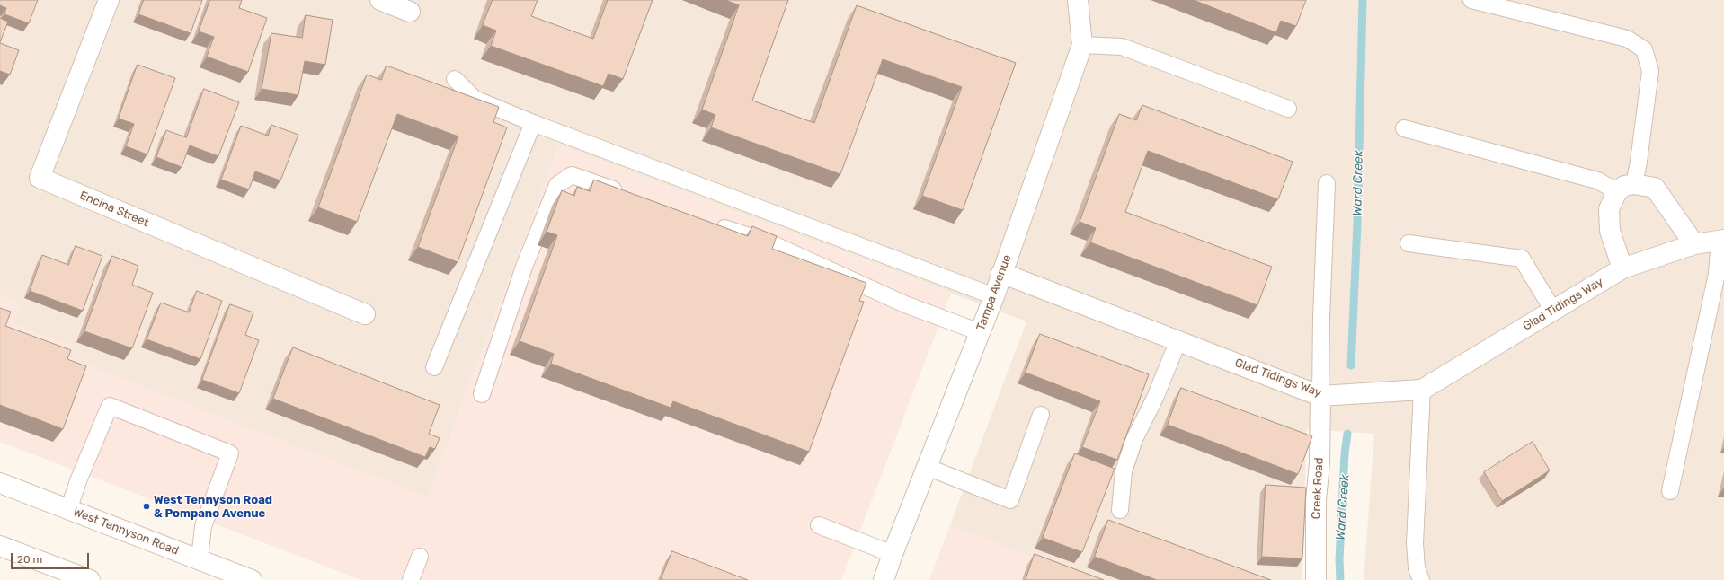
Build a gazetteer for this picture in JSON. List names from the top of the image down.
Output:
{
  "streets": {
    "street": [
      "Encina Street",
      "Tampa Avenue",
      "Glad Tidings Way",
      "Creek Road",
      "West Tennyson Road"
    ]
  },
  "crossings": [
    ["Tampa Avenue", "Glad Tidings Way"],
    ["Glad Tidings Way", "Creek Road"]
  ],
  "water": ["Ward Creek"],
  "places": ["West Tennyson Road & Pompano Avenue"],
  "scale_bar": "20 m"
}
